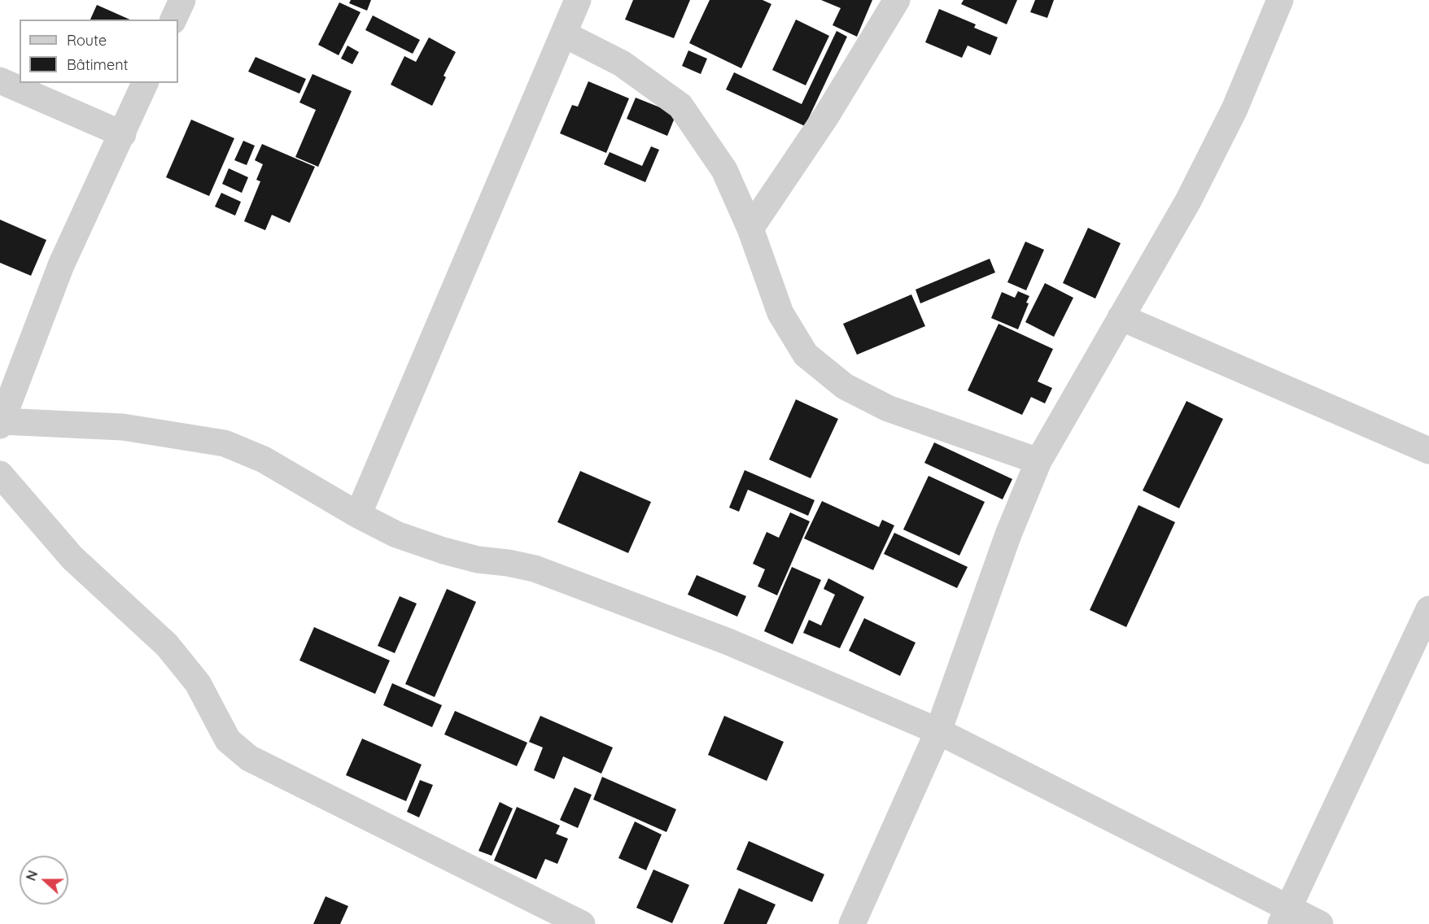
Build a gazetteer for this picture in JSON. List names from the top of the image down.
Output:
{
  "legend": ["Route", "Bâtiment"],
  "north": "left"
}
